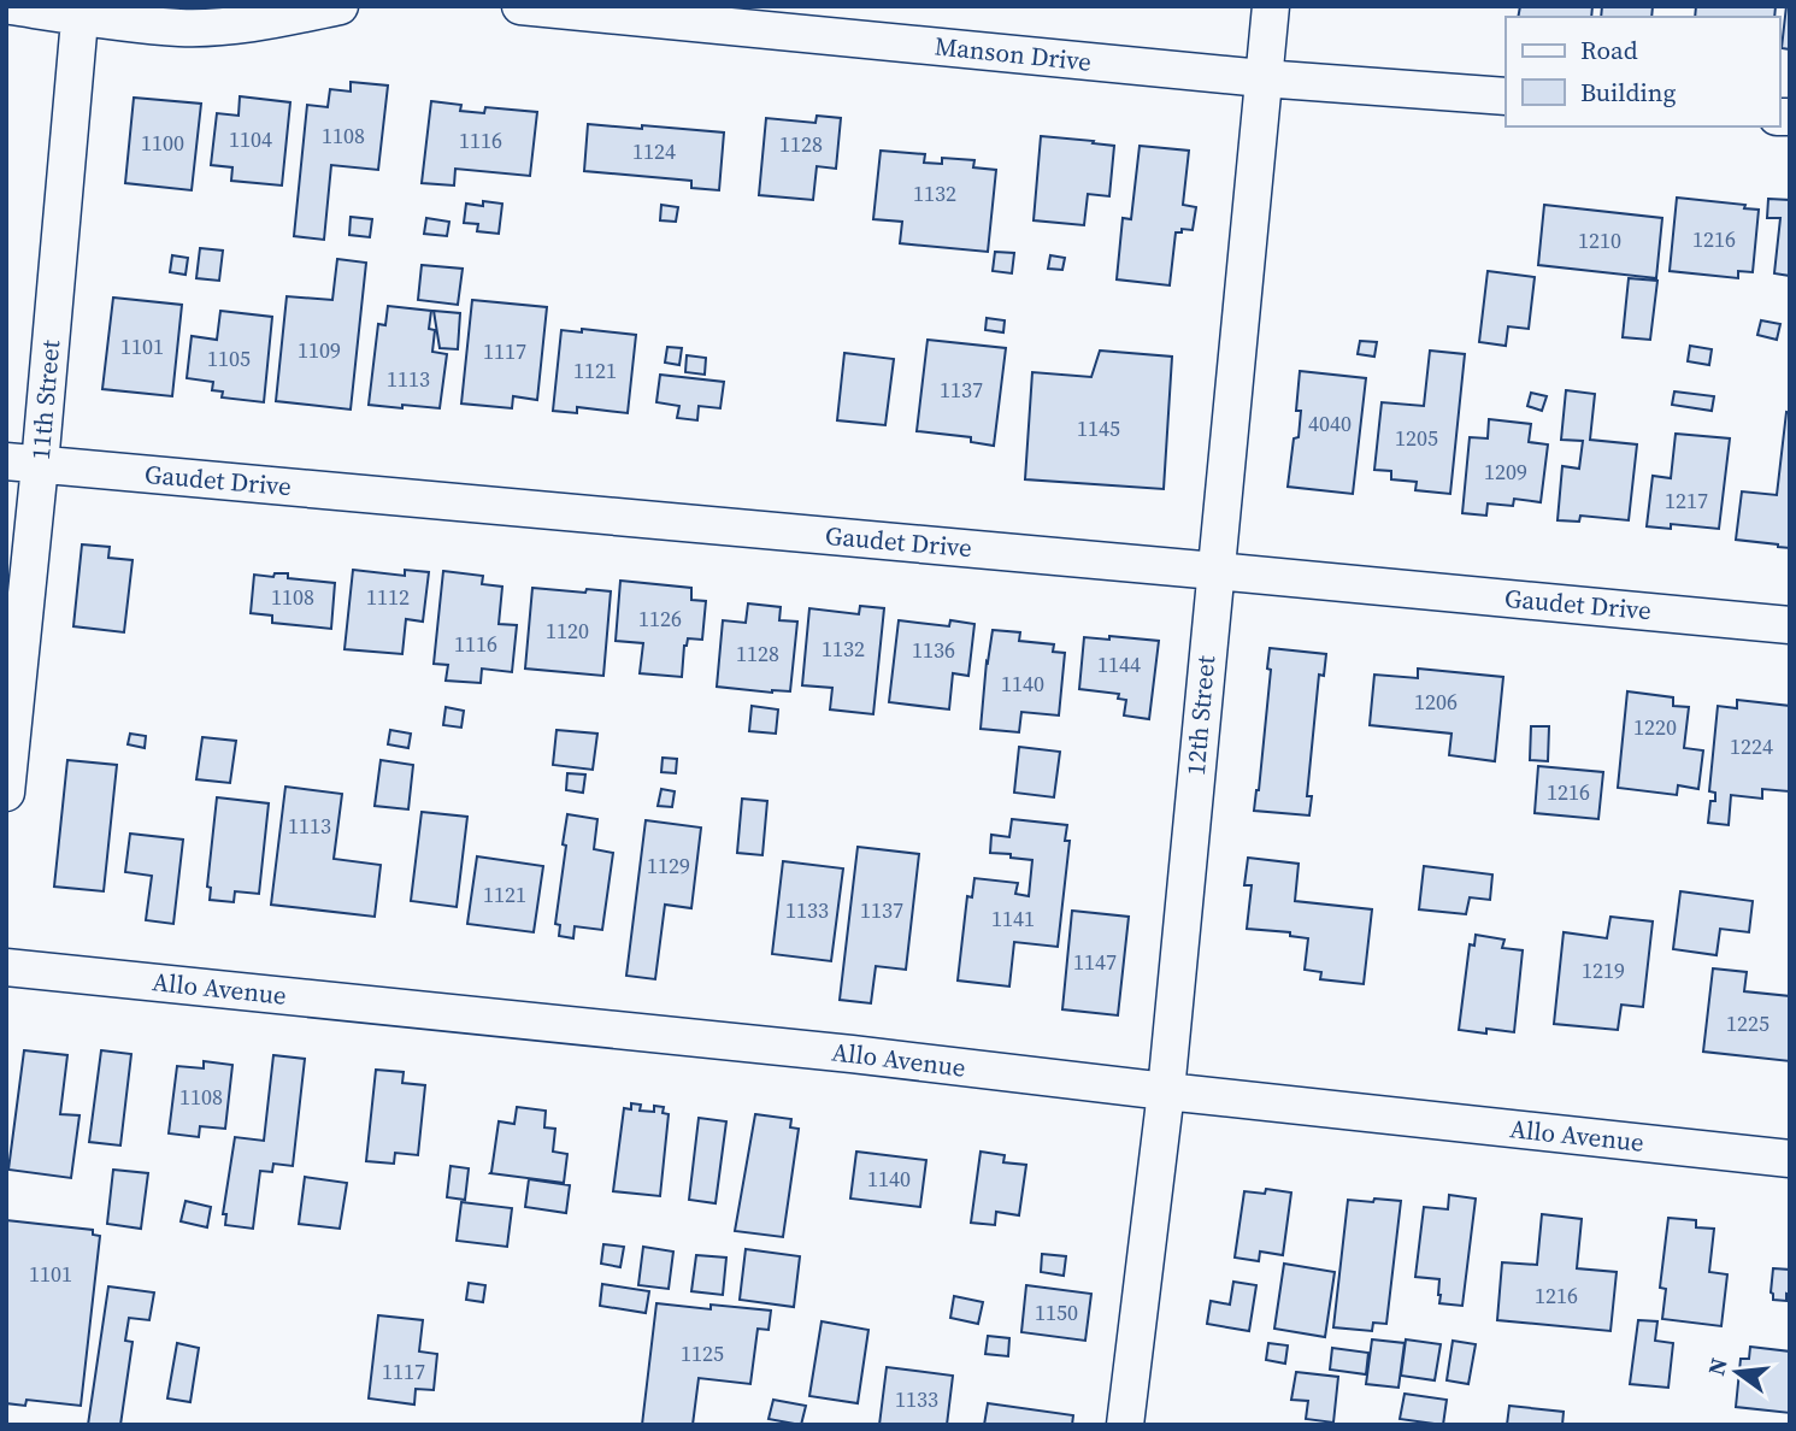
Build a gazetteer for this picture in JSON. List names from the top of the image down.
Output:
{
  "streets": {
    "street": [
      "Manson Drive",
      "11th Street",
      "Gaudet Drive",
      "12th Street",
      "Allo Avenue"
    ]
  },
  "crossings": [
    ["Manson Drive", "12th Street"],
    ["11th Street", "Gaudet Drive"],
    ["Gaudet Drive", "12th Street"],
    ["12th Street", "Allo Avenue"]
  ],
  "house_numbers": [
    "1108",
    "1104",
    "1116",
    "1100",
    "1128",
    "1124",
    "1132",
    "1216",
    "1210",
    "1101",
    "1109",
    "1117",
    "1105",
    "1121",
    "1113",
    "1137",
    "4040",
    "1145",
    "1205",
    "1209",
    "1217",
    "1108",
    "1112",
    "1126",
    "1120",
    "1116",
    "1132",
    "1136",
    "1128",
    "1144",
    "1140",
    "1206",
    "1220",
    "1224",
    "1216",
    "1113",
    "1129",
    "1121",
    "1133",
    "1137",
    "1141",
    "1147",
    "1219",
    "1225",
    "1108",
    "1140",
    "1101",
    "1216",
    "1150",
    "1125",
    "1117",
    "1133"
  ],
  "legend": ["Road", "Building"],
  "north": "left"
}
